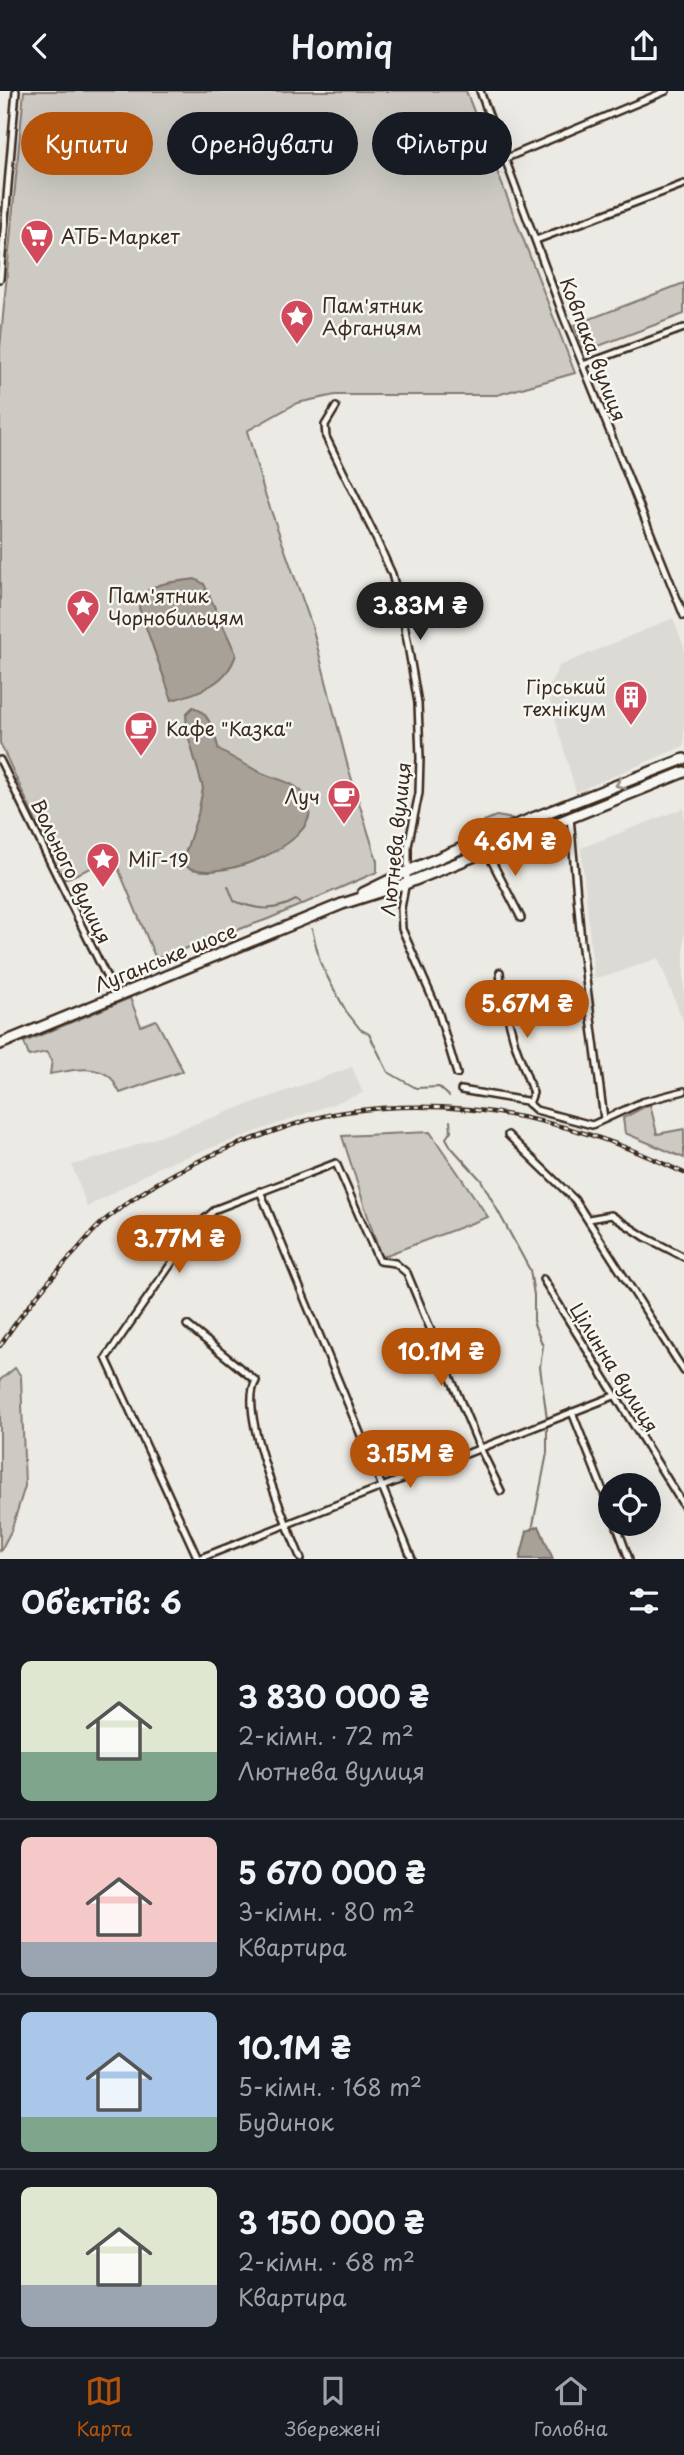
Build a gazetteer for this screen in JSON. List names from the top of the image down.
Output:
{
  "streets": {
    "main road": ["Луганське шосе"],
    "street": [
      "Ковпака вулиця",
      "Лютнева вулиця",
      "Вольного вулиця",
      "Цілинна вулиця"
    ]
  },
  "crossings": [
    ["Лютнева вулиця", "Луганське шосе"],
    ["Вольного вулиця", "Луганське шосе"]
  ],
  "places": {
    "supermarket": ["АТБ-Маркет"],
    "place": ["Пам'ятник Афганцям", "Пам'ятник Чорнобильцям", "МіГ-19"],
    "building": ["Гірський технікум"],
    "cafe": ["Кафе \"Казка\"", "Луч"]
  },
  "page": {
    "header": "Homiq",
    "chip": ["Купити", "Орендувати", "Фільтри"],
    "price": [
      "3.83M ₴",
      "4.6M ₴",
      "5.67M ₴",
      "3.77M ₴",
      "10.1M ₴",
      "3.15M ₴"
    ],
    "heading": "Об’єктів: 6",
    "list": [
      {
        "name": "3 830 000 ₴",
        "note": "2-кімн. · 72 m² · Лютнева вулиця"
      },
      {
        "name": "5 670 000 ₴",
        "note": "3-кімн. · 80 m² · Квартира"
      },
      {
        "name": "10.1M ₴",
        "note": "5-кімн. · 168 m² · Будинок"
      },
      {
        "name": "3 150 000 ₴",
        "note": "2-кімн. · 68 m² · Квартира"
      }
    ],
    "tabs": ["Карта", "Збережені", "Головна"]
  }
}
